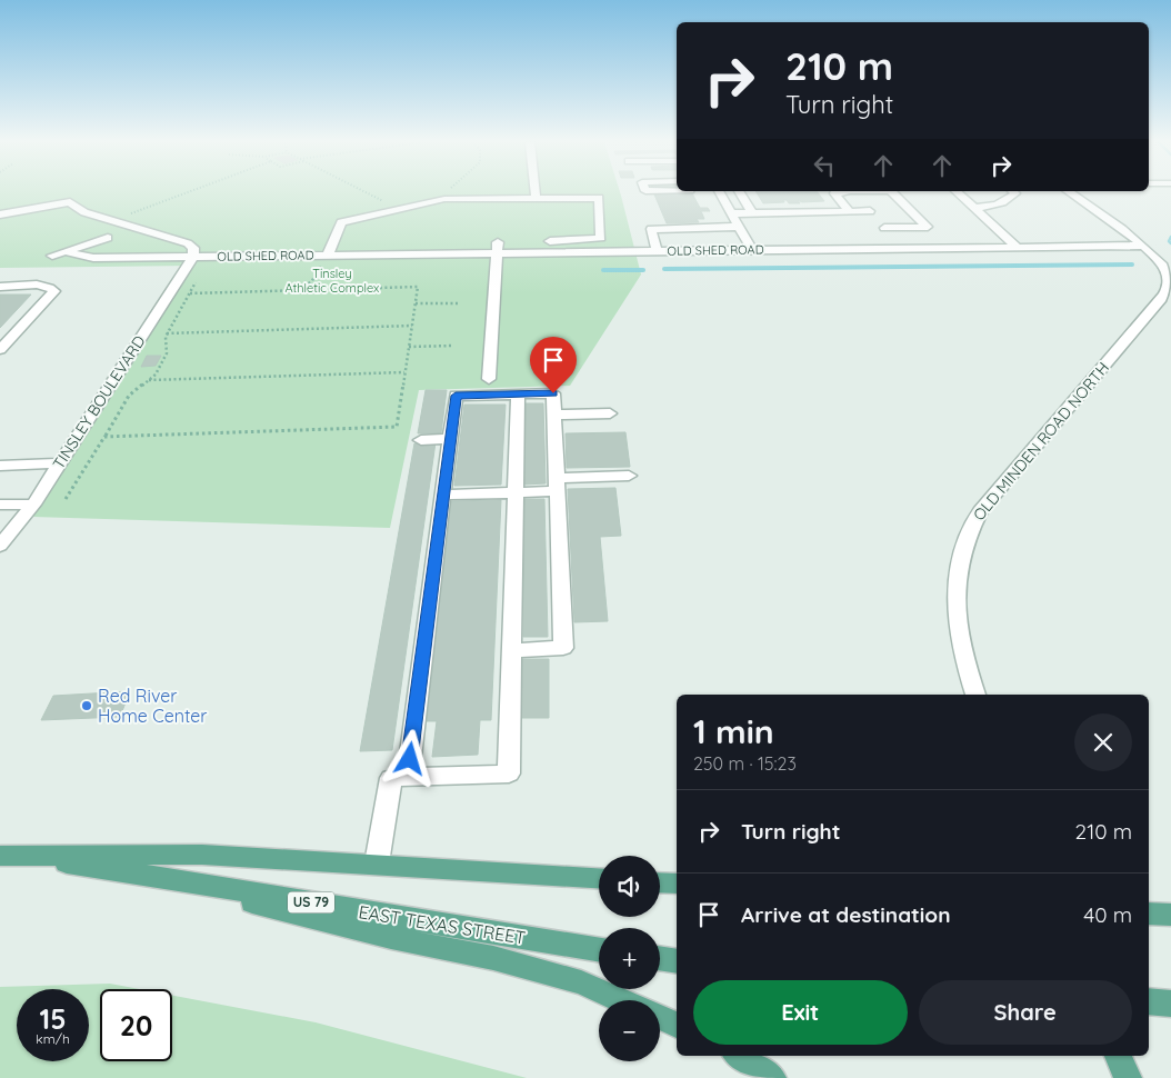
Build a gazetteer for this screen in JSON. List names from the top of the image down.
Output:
{
  "streets": {
    "main road": ["US 79", "EAST TEXAS STREET"],
    "street": ["OLD SHED ROAD", "TINSLEY BOULEVARD", "OLD MINDEN ROAD NORTH"]
  },
  "crossings": [
    ["OLD SHED ROAD", "TINSLEY BOULEVARD"],
    ["OLD SHED ROAD", "OLD MINDEN ROAD NORTH"]
  ],
  "parks": ["Tinsley Athletic Complex"],
  "places": ["Red River Home Center"],
  "page": {
    "turn": ["210 m", "Turn right"],
    "heading": ["1 min", "250 m · 15:23"],
    "list": [
      {
        "name": "Turn right",
        "value": "210 m"
      },
      {
        "name": "Arrive at destination",
        "value": "40 m"
      }
    ],
    "map_buttons": ["+", "−"],
    "buttons": ["Exit", "Share"],
    "speed": "15 km/h",
    "limit": "20"
  }
}
